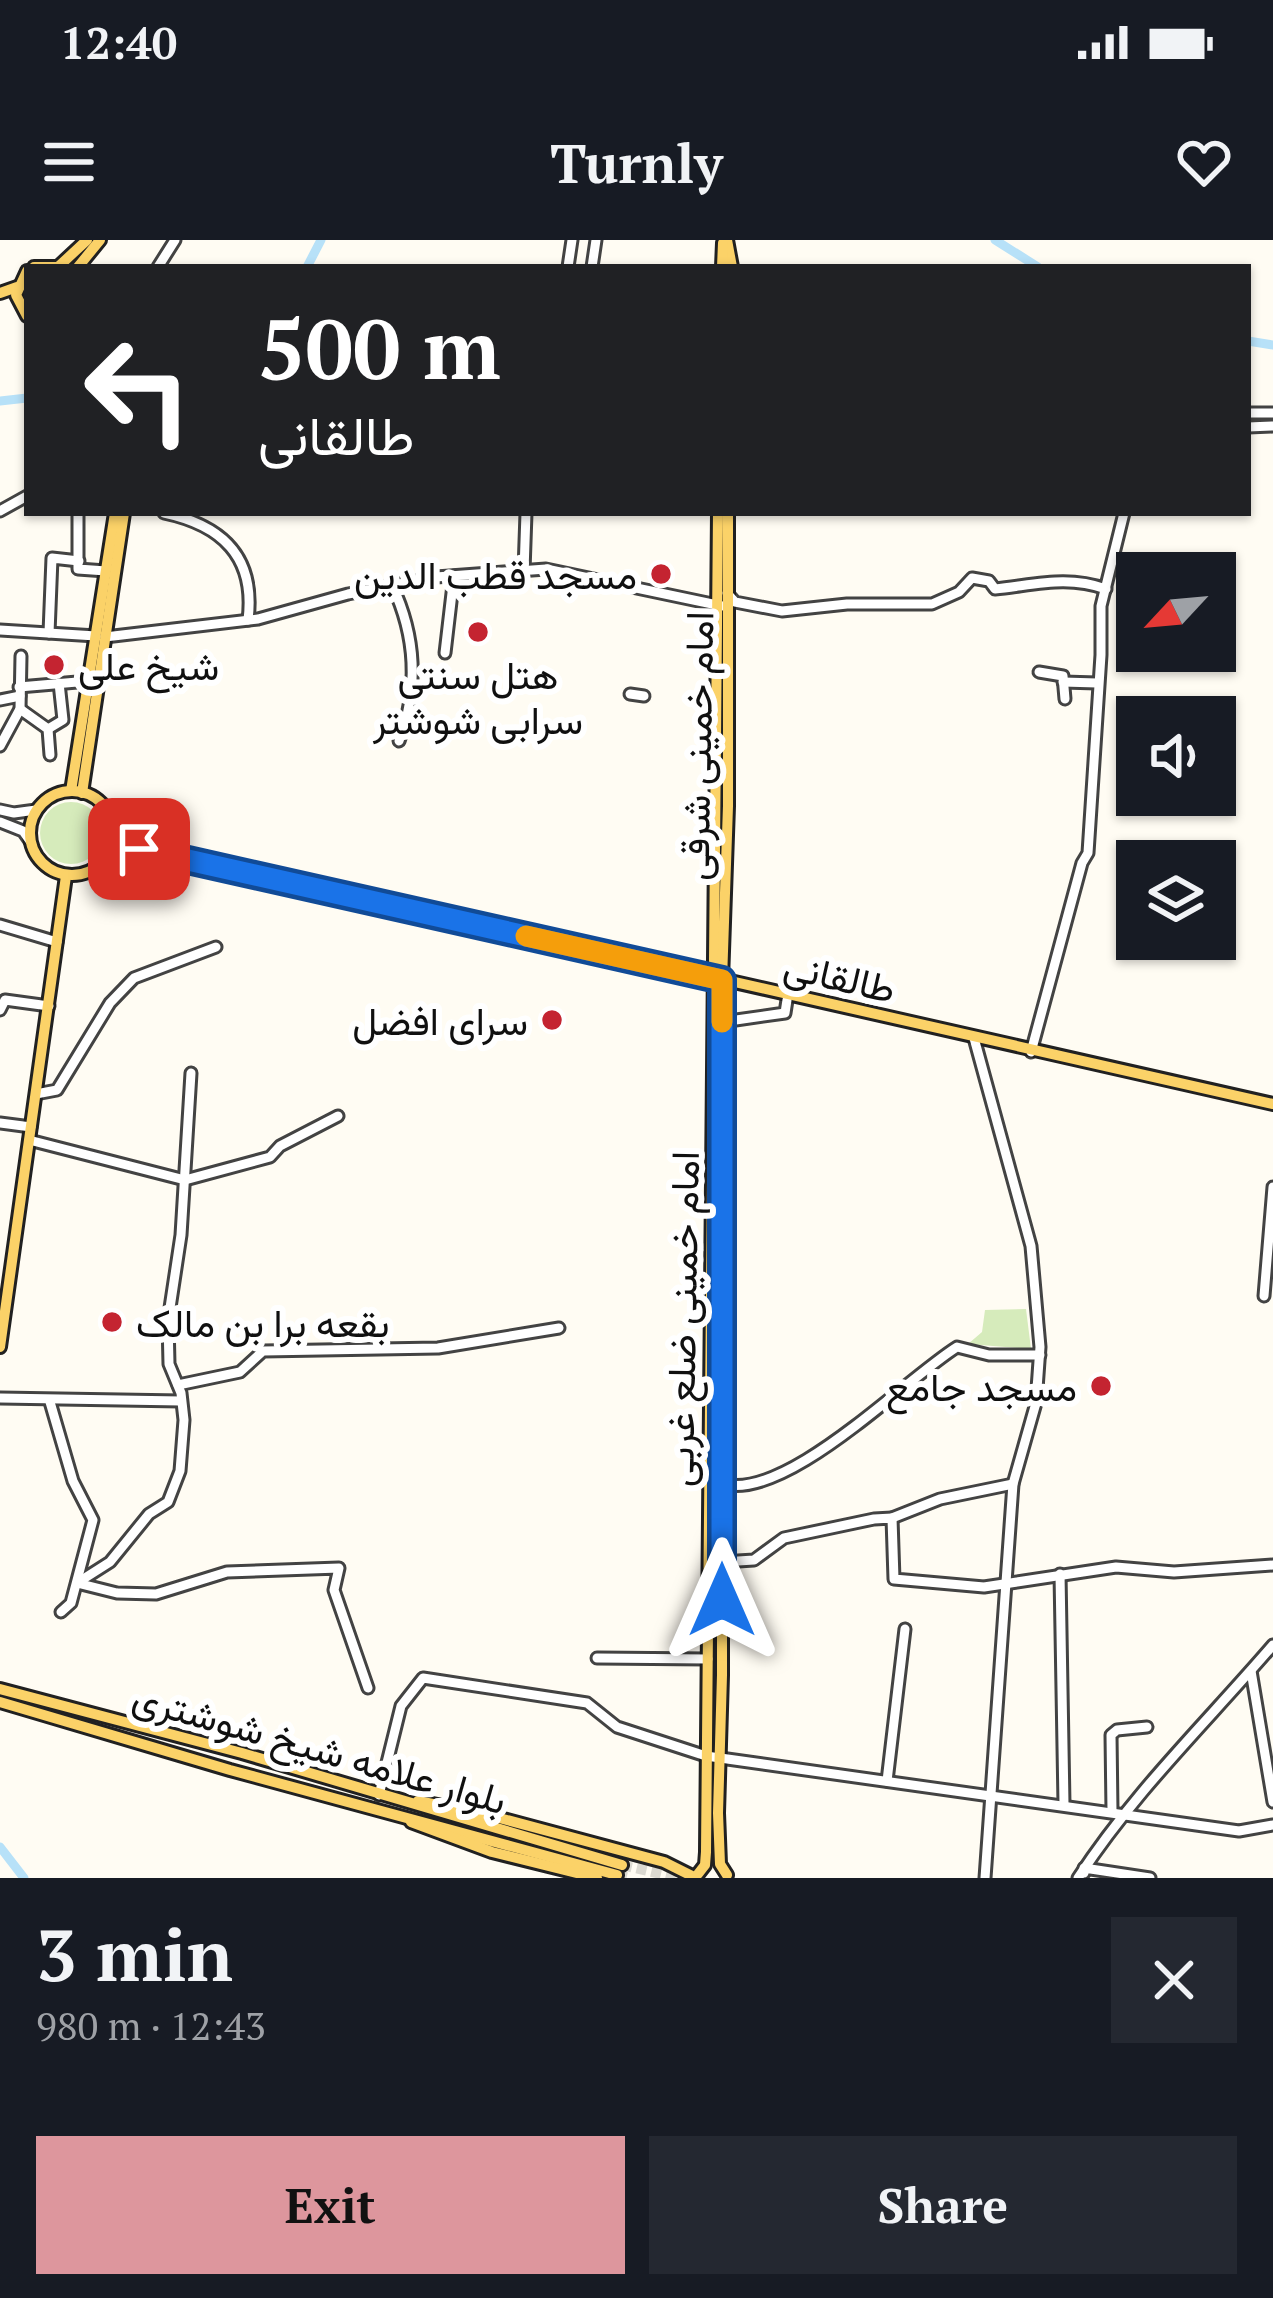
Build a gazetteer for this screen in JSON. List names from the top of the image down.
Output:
{
  "streets": {
    "main road": [
      "امام خمینی شرقی",
      "طالقانی",
      "امام خمینی ضلع غربی",
      "بلوار علامه شیخ شوشتری"
    ]
  },
  "crossings": [
    ["امام خمینی شرقی", "طالقانی"],
    ["امام خمینی شرقی", "امام خمینی ضلع غربی"],
    ["طالقانی", "امام خمینی ضلع غربی"]
  ],
  "places": [
    "مسجد قطب الدین",
    "هتل سنتی سرابی شوشتر",
    "شیخ علی",
    "سرای افضل",
    "بقعه برا بن مالک",
    "مسجد جامع"
  ],
  "north": "bottom left",
  "page": {
    "status": "12:40",
    "header": "Turnly",
    "turn": ["500 m", "طالقانی"],
    "heading": ["3 min", "980 m · 12:43"],
    "buttons": ["Exit", "Share"]
  }
}
